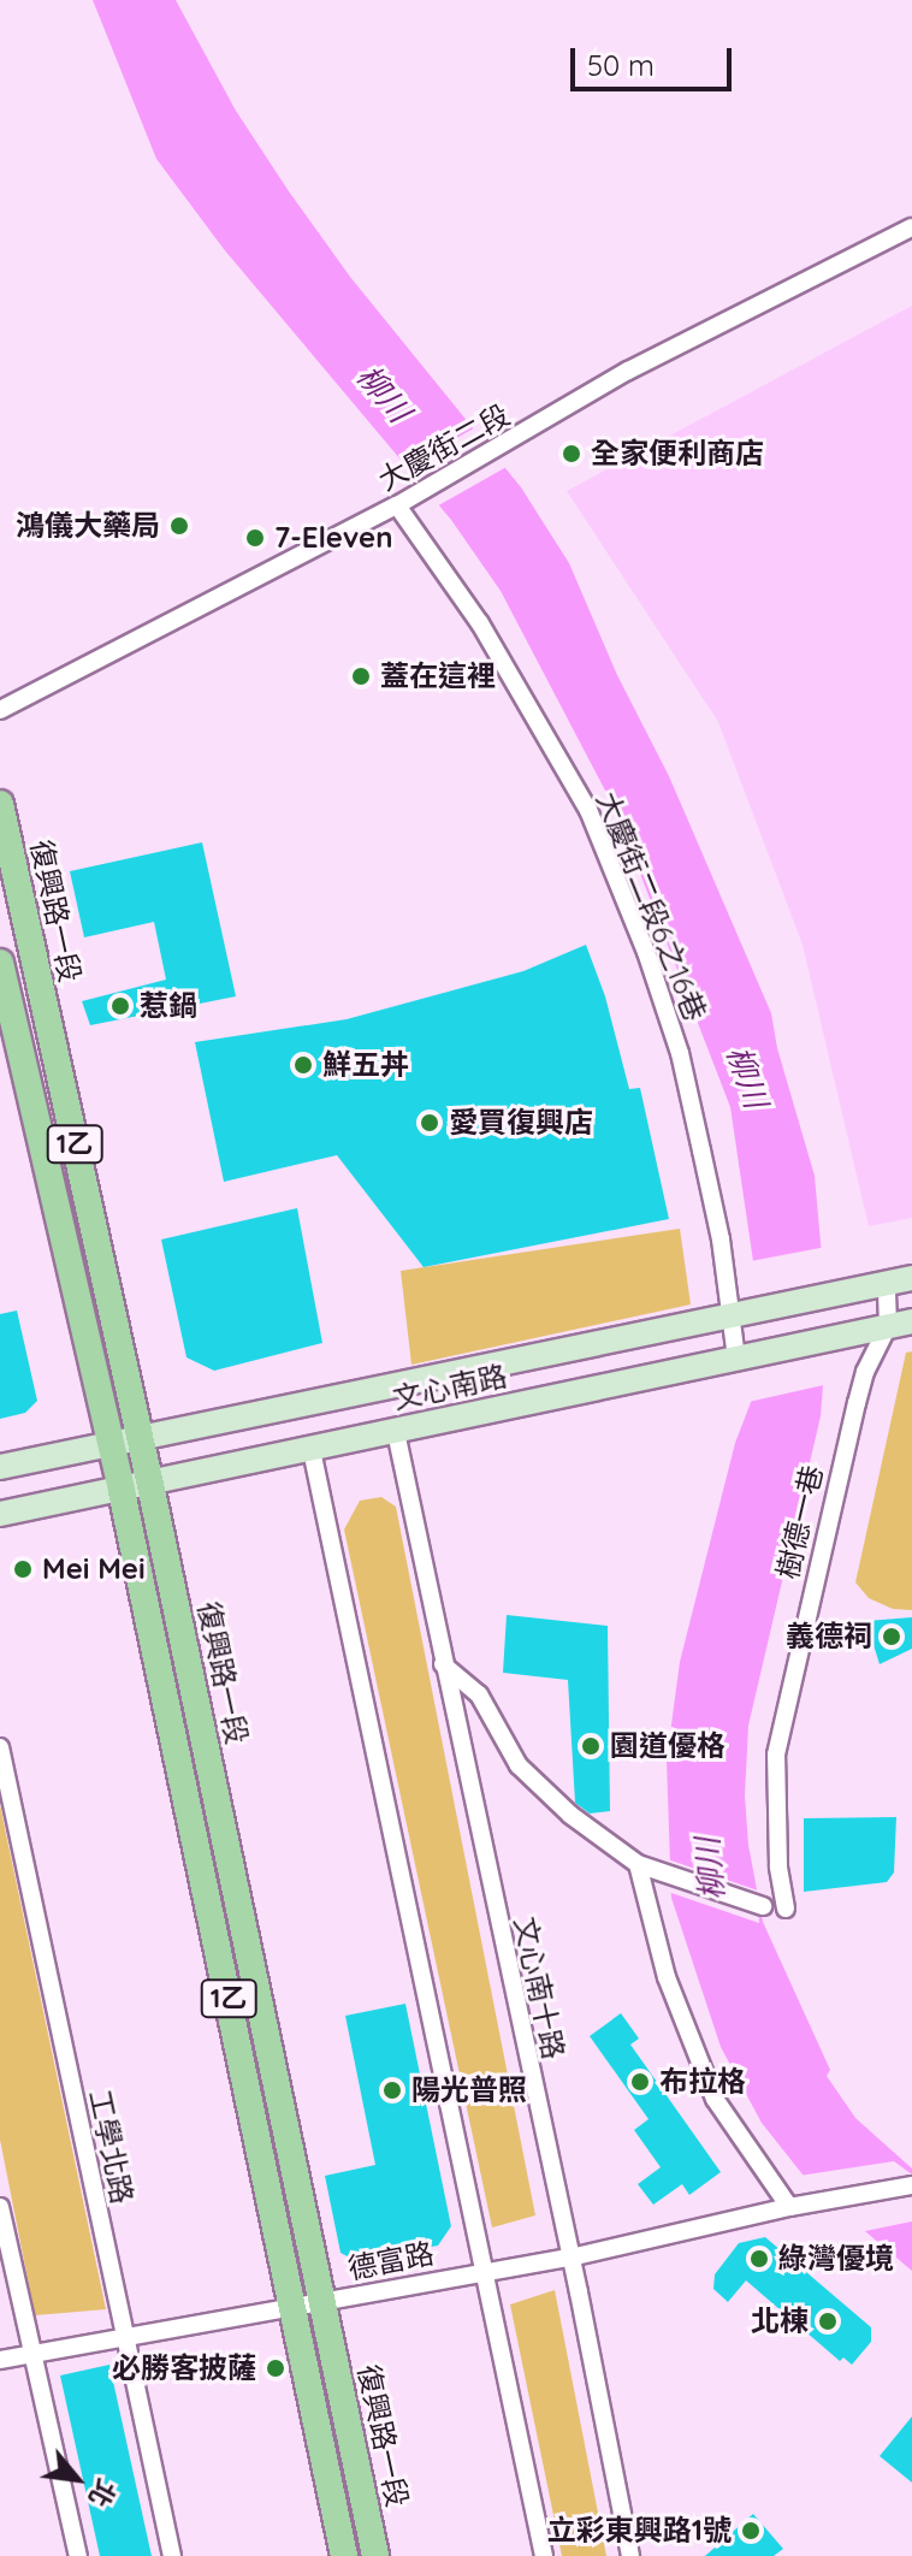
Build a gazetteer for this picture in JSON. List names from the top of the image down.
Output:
{
  "streets": {
    "main road": ["復興路一段", "1乙", "文心南路"],
    "street": [
      "大慶街二段",
      "大慶街二段6之16巷",
      "樹德一巷",
      "文心南十路",
      "工學北路",
      "德富路"
    ]
  },
  "crossings": [
    ["大慶街二段", "大慶街二段6之16巷"],
    ["大慶街二段6之16巷", "文心南路"],
    ["復興路一段", "文心南路"],
    ["復興路一段", "德富路"],
    ["1乙", "文心南路"],
    ["1乙", "德富路"],
    ["文心南路", "樹德一巷"],
    ["文心南路", "文心南十路"],
    ["文心南十路", "德富路"],
    ["工學北路", "德富路"]
  ],
  "water": ["柳川"],
  "places": [
    "全家便利商店",
    "鴻儀大藥局",
    "7-Eleven",
    "蓋在這裡",
    "惹鍋",
    "鮮五丼",
    "愛買復興店",
    "Mei Mei",
    "義德祠",
    "園道優格",
    "布拉格",
    "陽光普照",
    "綠灣優境",
    "北棟",
    "必勝客披薩",
    "立彩東興路1號"
  ],
  "scale_bar": "50 m",
  "north": "bottom right"
}
